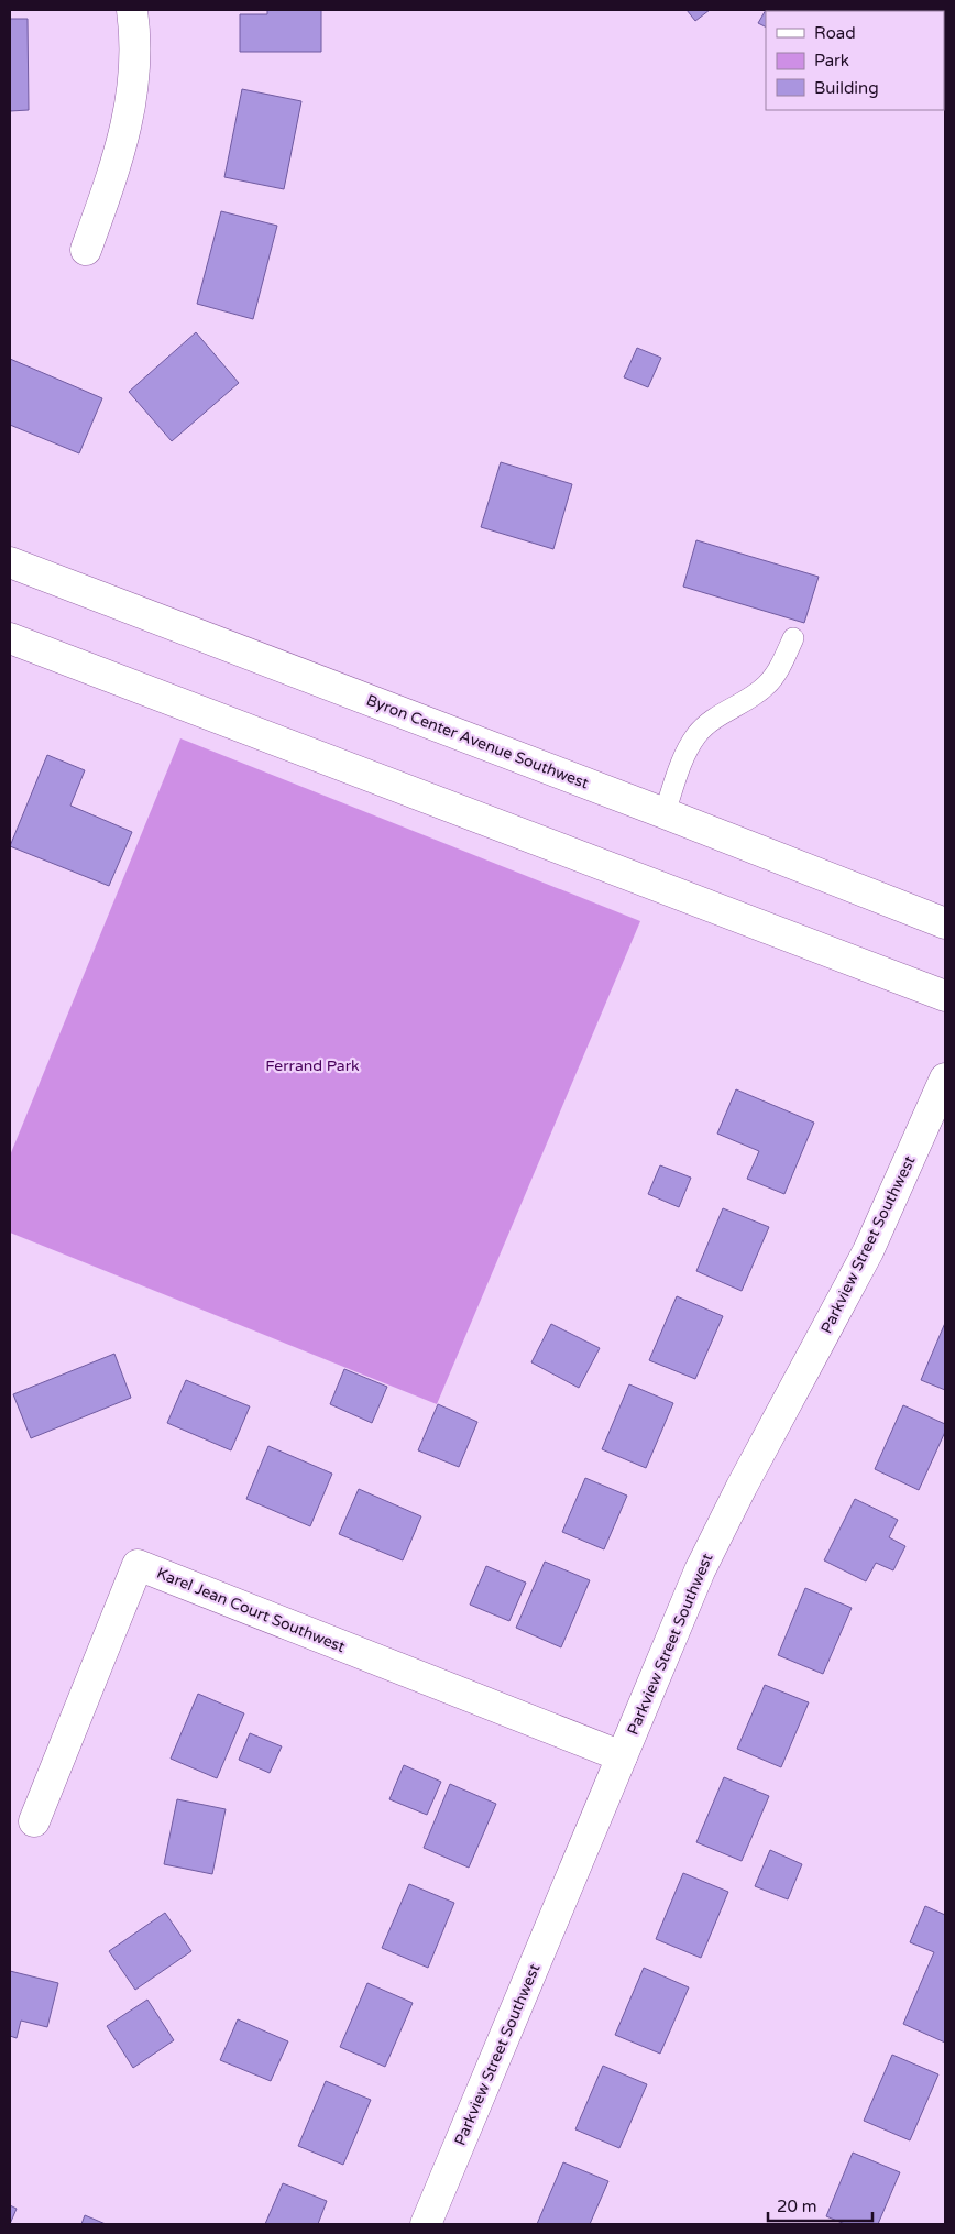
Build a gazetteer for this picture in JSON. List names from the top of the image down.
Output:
{
  "streets": {
    "street": ["Byron Center Avenue Southwest", "Parkview Street Southwest", "Karel Jean Court Southwest"]
  },
  "crossings": [
    ["Parkview Street Southwest", "Karel Jean Court Southwest"]
  ],
  "parks": ["Ferrand Park"],
  "legend": ["Road", "Park", "Building"],
  "scale_bar": "20 m"
}
